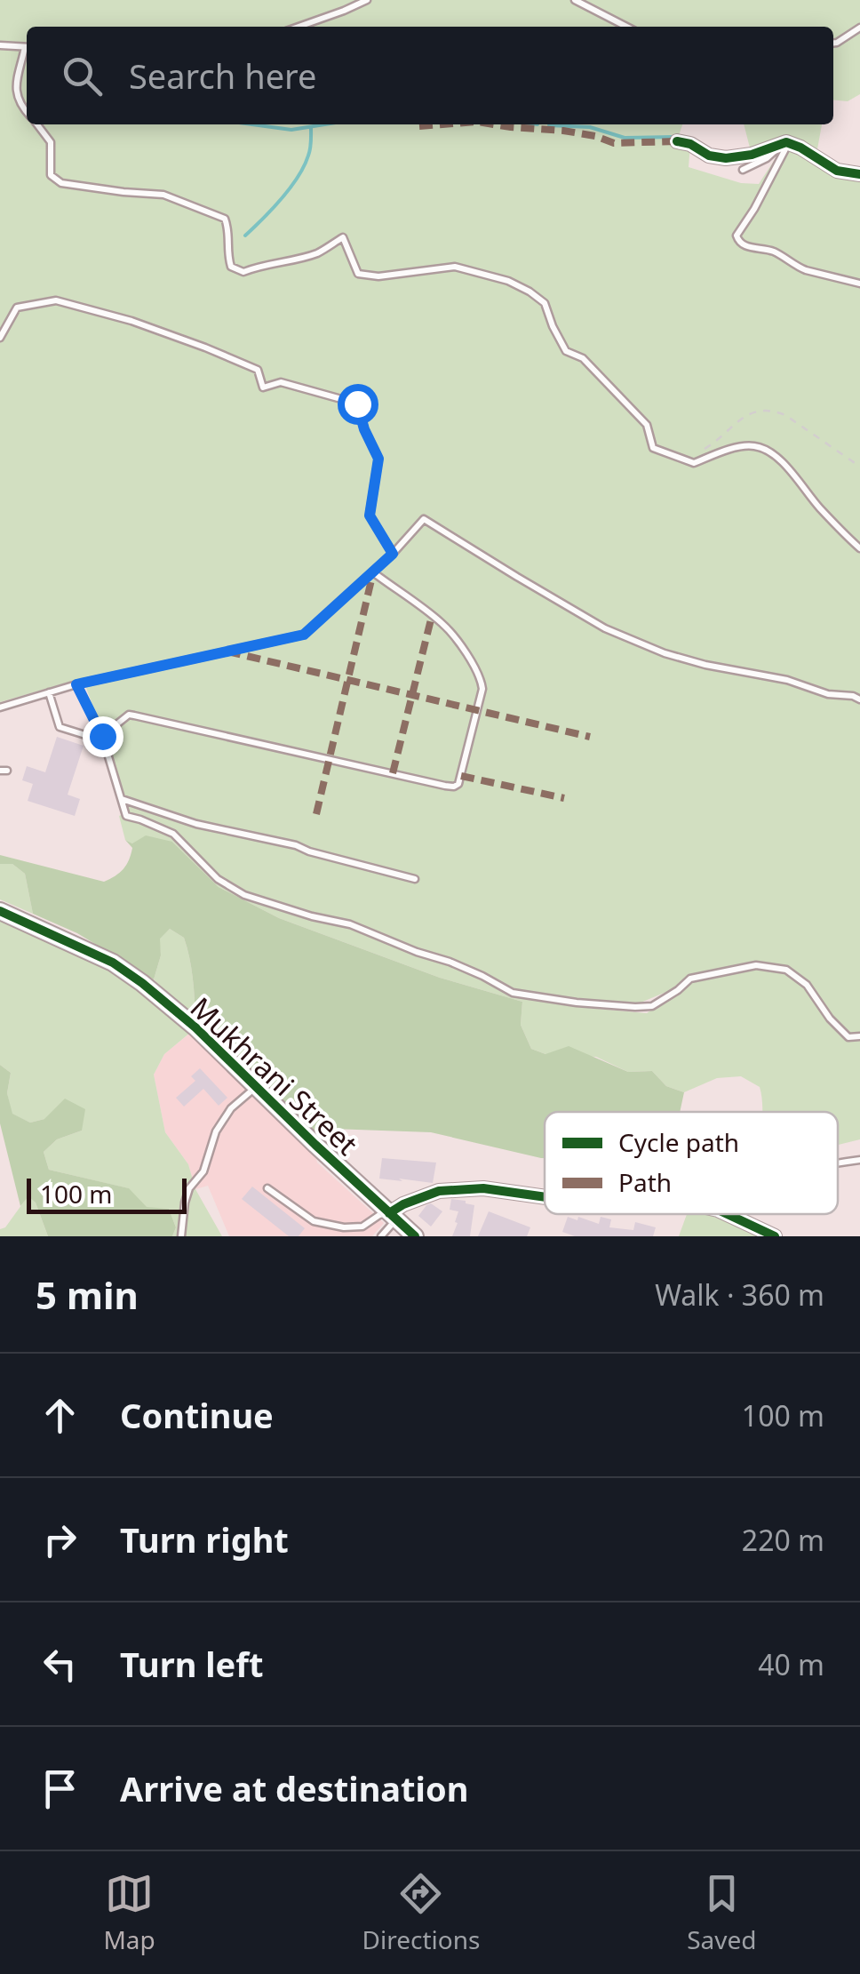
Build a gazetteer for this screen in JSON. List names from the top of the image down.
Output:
{
  "streets": {
    "street": ["Mukhrani Street"]
  },
  "legend": ["Cycle path", "Path"],
  "scale_bar": "100 m",
  "page": {
    "search": "Search here",
    "scale": "100 m",
    "heading": ["5 min", "Walk · 360 m"],
    "list": [
      ["Continue", "100 m"],
      ["Turn right", "220 m"],
      ["Turn left", "40 m"],
      "Arrive at destination"
    ],
    "nav": ["Map", "Directions", "Saved"]
  }
}
